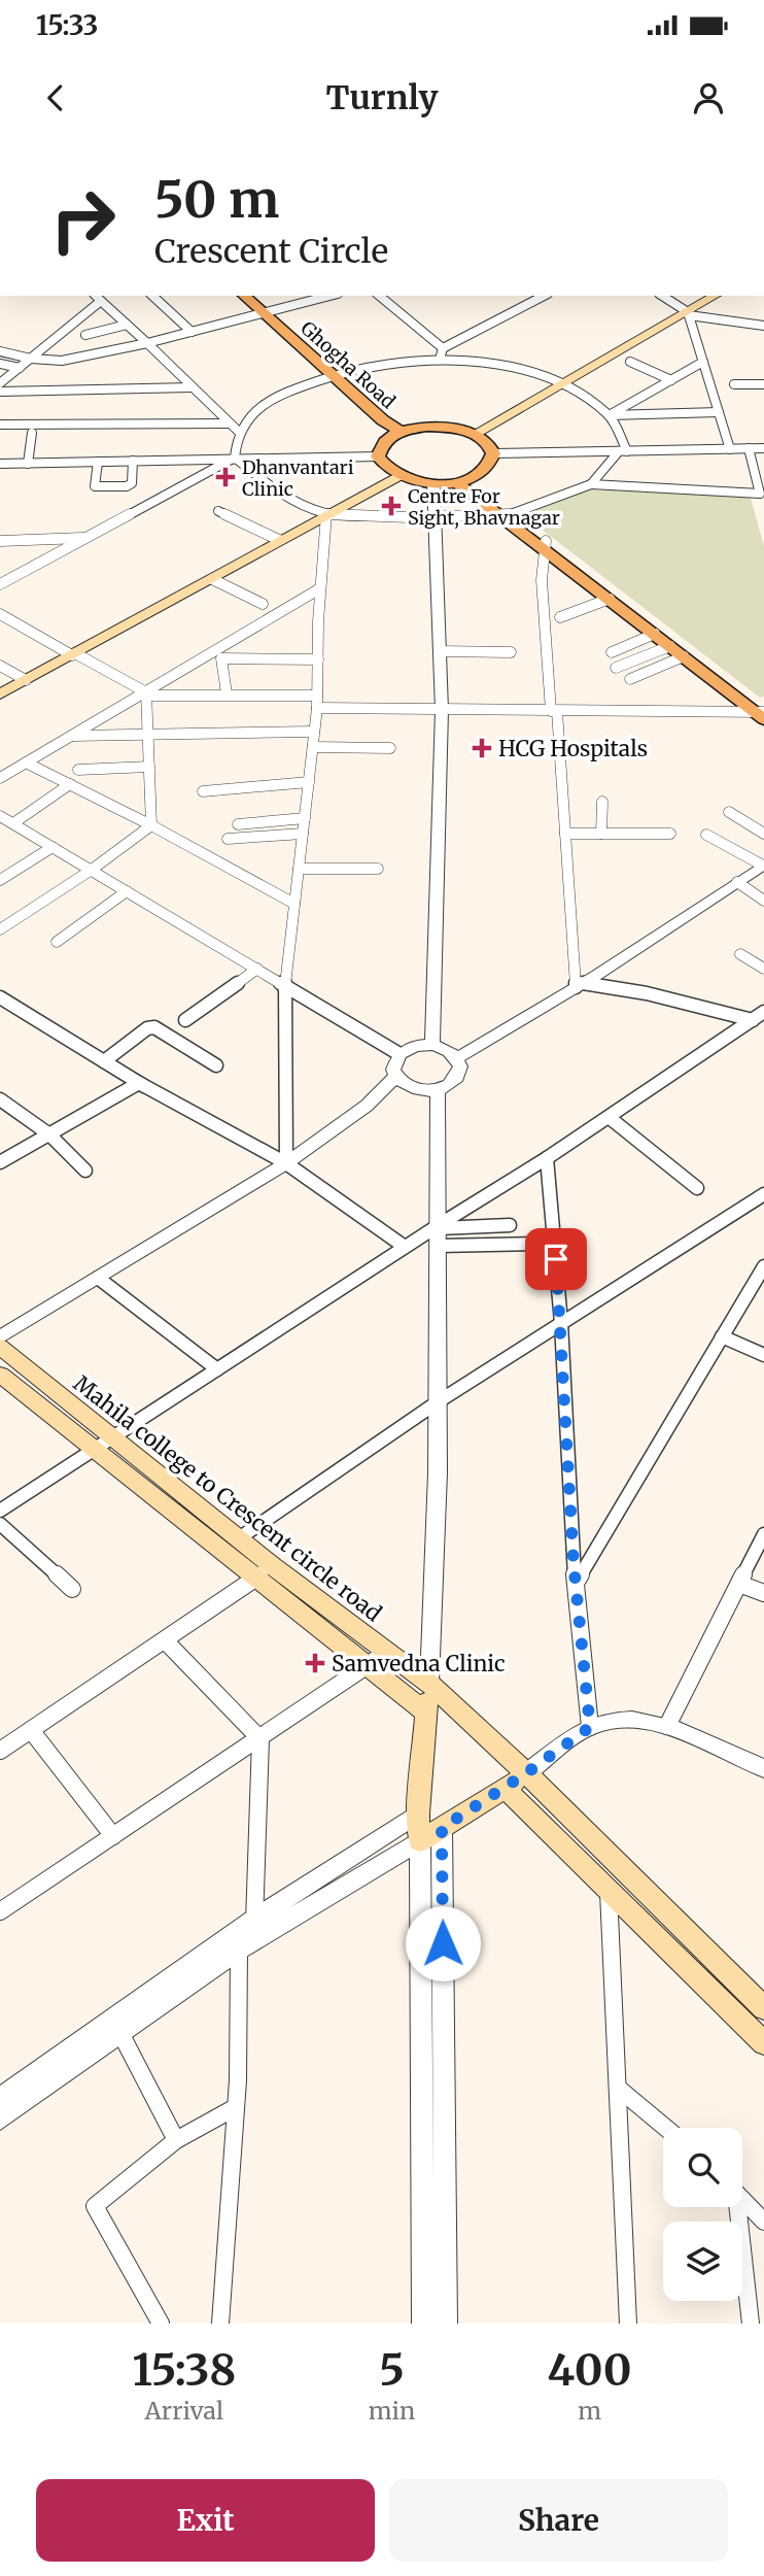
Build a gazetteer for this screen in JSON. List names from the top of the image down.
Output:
{
  "streets": {
    "main road": ["Ghogha Road", "Mahila college to Crescent circle road"]
  },
  "places": {
    "health": [
      "Dhanvantari Clinic",
      "Centre For Sight, Bhavnagar",
      "HCG Hospitals",
      "Samvedna Clinic"
    ]
  },
  "page": {
    "status": "15:33",
    "header": "Turnly",
    "turn": ["50 m", "Crescent Circle"],
    "eta": [
      "15:38",
      "Arrival",
      "5",
      "min",
      "400",
      "m"
    ],
    "buttons": ["Exit", "Share"]
  }
}
